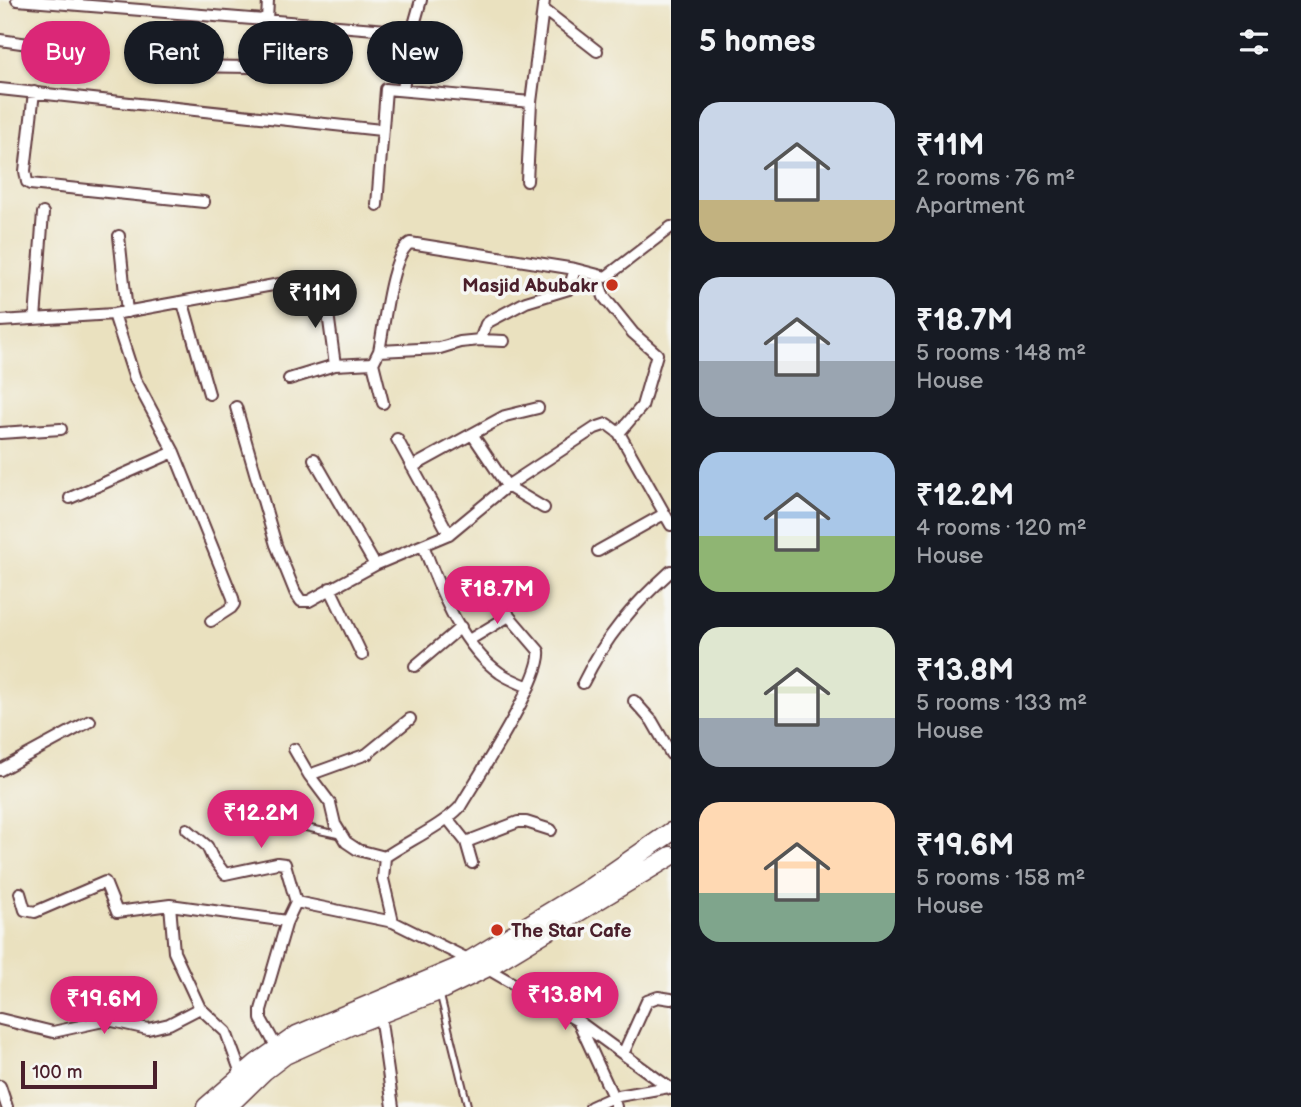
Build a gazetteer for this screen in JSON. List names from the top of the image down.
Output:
{
  "places": ["Masjid Abubakr", "The Star Cafe"],
  "scale_bar": "100 m",
  "page": {
    "heading": "5 homes",
    "chip": [
      "Buy",
      "Rent",
      "Filters",
      "New"
    ],
    "list": [
      {
        "name": "₹11M",
        "note": "2 rooms · 76 m² · Apartment"
      },
      {
        "name": "₹18.7M",
        "note": "5 rooms · 148 m² · House"
      },
      {
        "name": "₹12.2M",
        "note": "4 rooms · 120 m² · House"
      },
      {
        "name": "₹13.8M",
        "note": "5 rooms · 133 m² · House"
      },
      {
        "name": "₹19.6M",
        "note": "5 rooms · 158 m² · House"
      }
    ],
    "price": [
      "₹11M",
      "₹18.7M",
      "₹12.2M",
      "₹13.8M",
      "₹19.6M"
    ],
    "scale": "100 m"
  }
}
